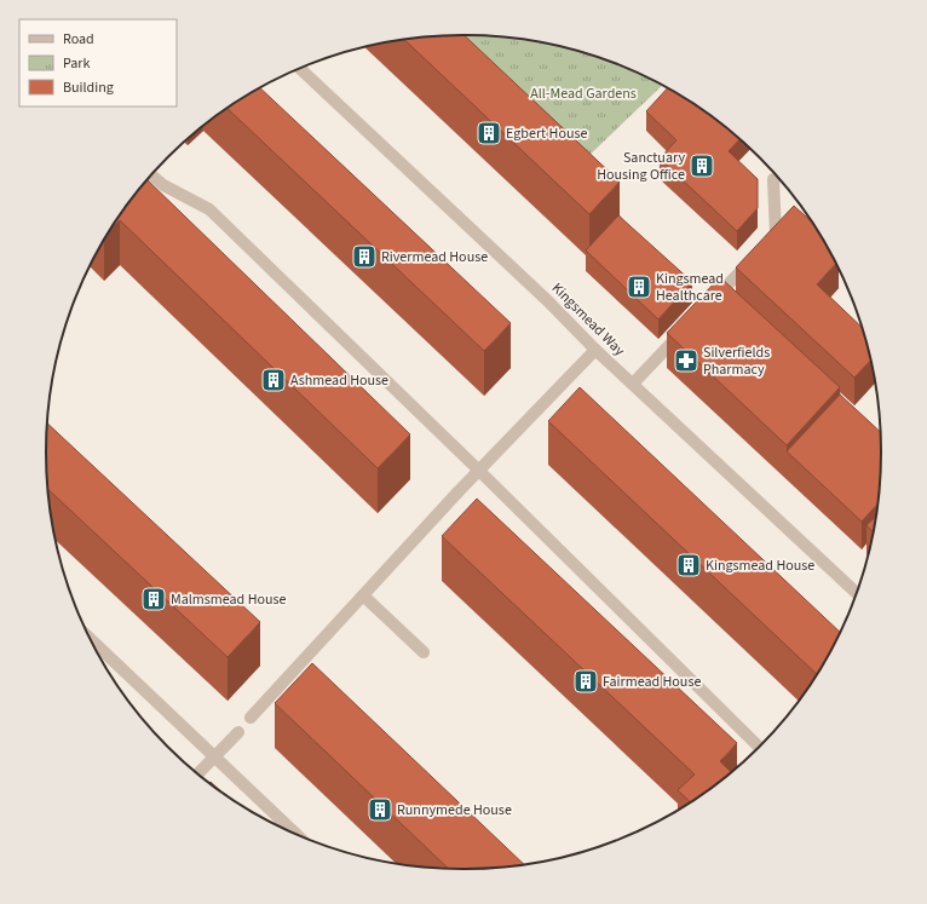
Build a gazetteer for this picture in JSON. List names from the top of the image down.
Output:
{
  "streets": {
    "street": ["Kingsmead Way"]
  },
  "parks": ["All-Mead Gardens"],
  "places": {
    "building": [
      "Egbert House",
      "Sanctuary Housing Office",
      "Rivermead House",
      "Kingsmead Healthcare",
      "Ashmead House",
      "Kingsmead House",
      "Malmsmead House",
      "Fairmead House",
      "Runnymede House"
    ],
    "pharmacy": ["Silverfields Pharmacy"]
  },
  "legend": ["Road", "Park", "Building"]
}
